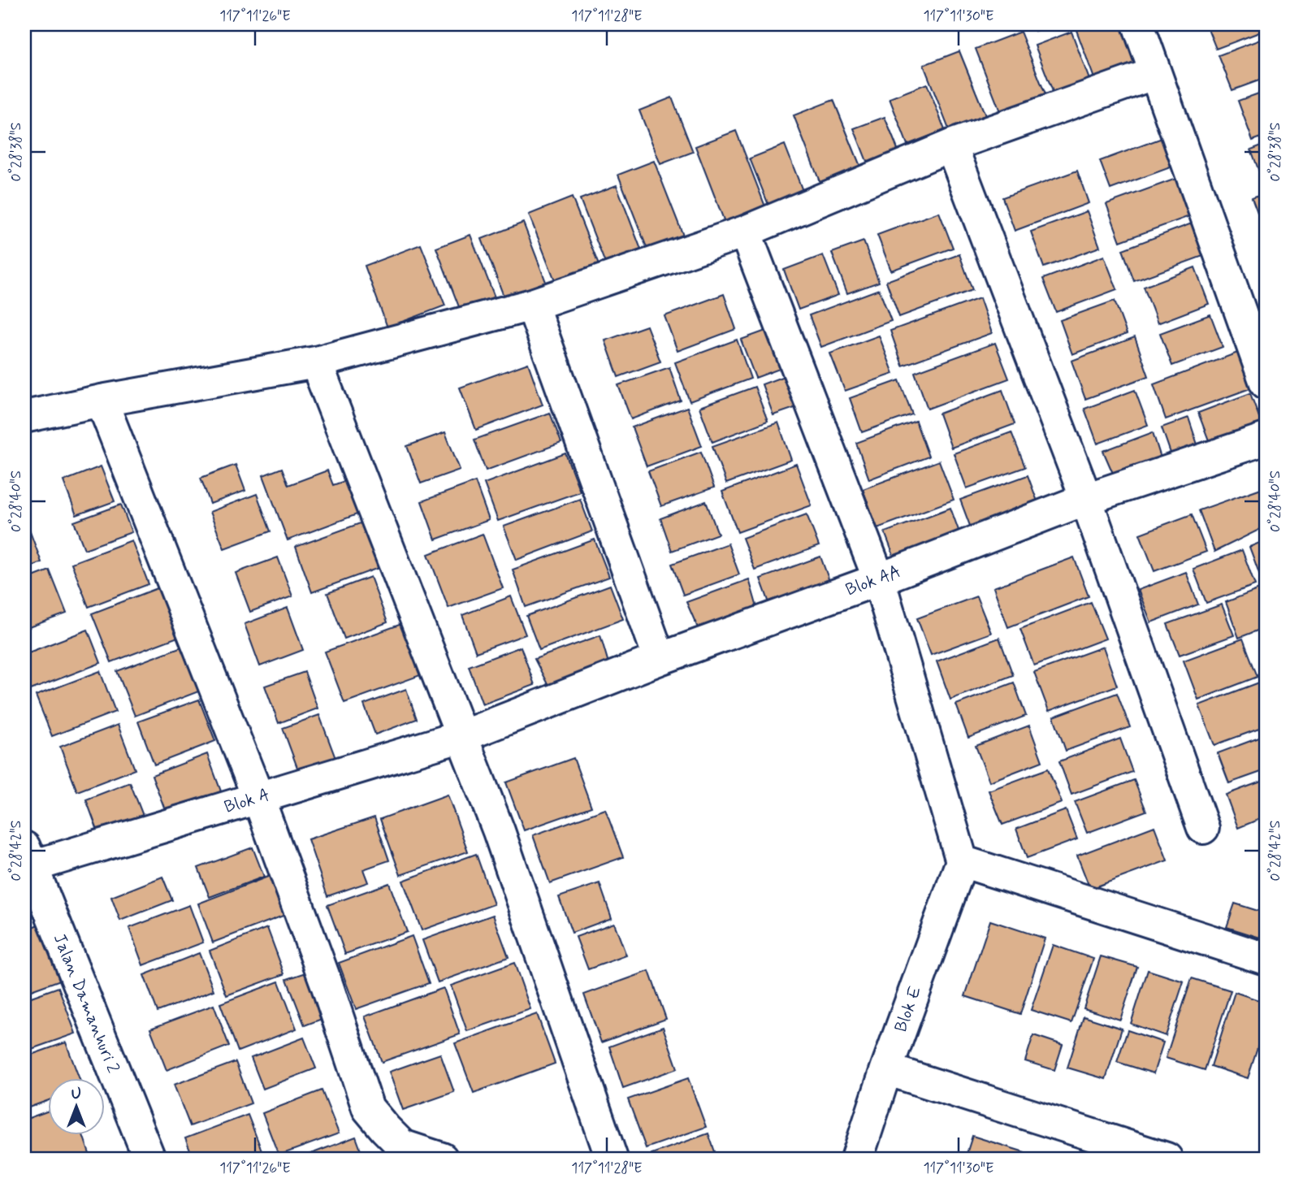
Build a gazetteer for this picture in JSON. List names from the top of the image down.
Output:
{
  "streets": {
    "street": [
      "Blok AA",
      "Blok A",
      "Jalan Damanhuri 2",
      "Blok E"
    ]
  },
  "crossings": [
    ["Blok AA", "Blok A"],
    ["Blok A", "Jalan Damanhuri 2"]
  ],
  "north": "top",
  "coordinates": [
    "117°11'26\"E",
    "117°11'28\"E",
    "117°11'30\"E",
    "0°28'38\"S",
    "0°28'40\"S",
    "0°28'42\"S"
  ]
}
